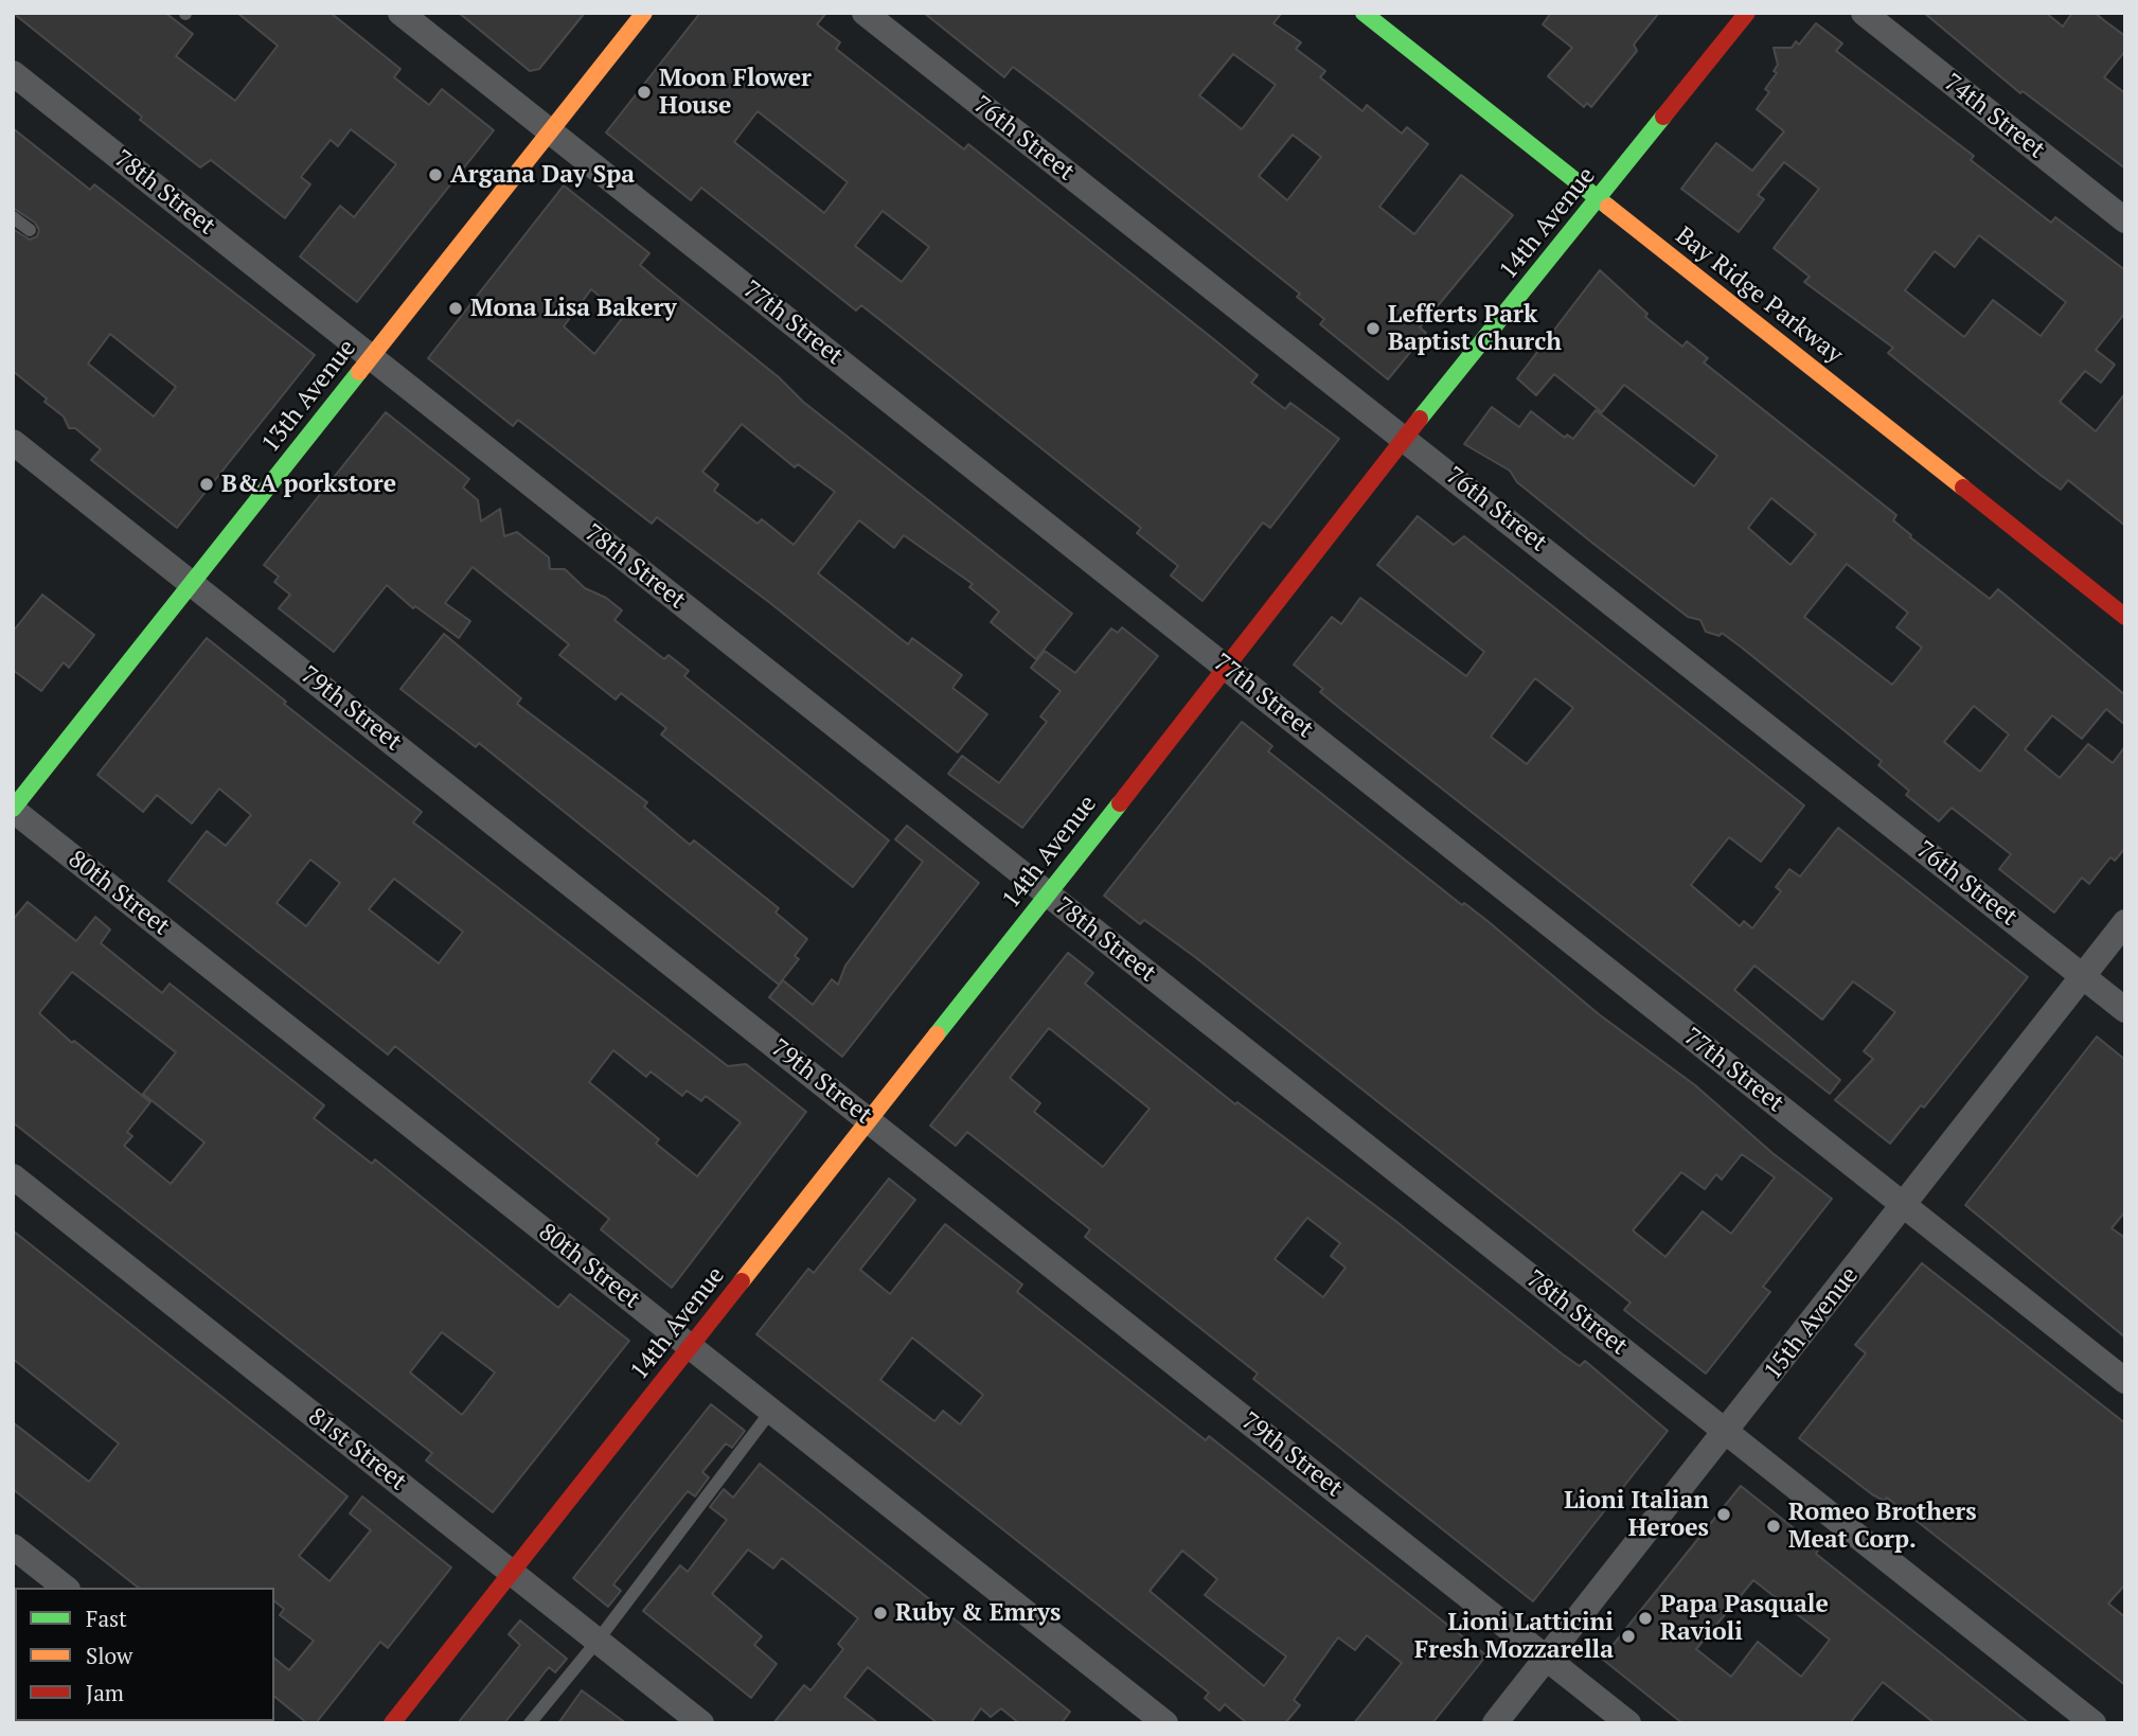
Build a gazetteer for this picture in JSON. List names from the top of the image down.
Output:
{
  "streets": {
    "main road": ["14th Avenue", "Bay Ridge Parkway", "13th Avenue"],
    "street": [
      "74th Street",
      "76th Street",
      "78th Street",
      "77th Street",
      "79th Street",
      "80th Street",
      "15th Avenue",
      "81st Street"
    ]
  },
  "crossings": [
    ["76th Street", "14th Avenue"],
    ["76th Street", "15th Avenue"],
    ["78th Street", "14th Avenue"],
    ["78th Street", "13th Avenue"],
    ["78th Street", "15th Avenue"],
    ["14th Avenue", "Bay Ridge Parkway"],
    ["14th Avenue", "77th Street"],
    ["14th Avenue", "79th Street"],
    ["14th Avenue", "80th Street"],
    ["14th Avenue", "81st Street"],
    ["77th Street", "13th Avenue"],
    ["77th Street", "15th Avenue"],
    ["13th Avenue", "79th Street"],
    ["13th Avenue", "80th Street"],
    ["79th Street", "15th Avenue"]
  ],
  "places": [
    "Moon Flower House",
    "Argana Day Spa",
    "Mona Lisa Bakery",
    "Lefferts Park Baptist Church",
    "B&A porkstore",
    "Lioni Italian Heroes",
    "Romeo Brothers Meat Corp.",
    "Ruby & Emrys",
    "Papa Pasquale Ravioli",
    "Lioni Latticini Fresh Mozzarella"
  ],
  "legend": ["Fast", "Slow", "Jam"]
}
